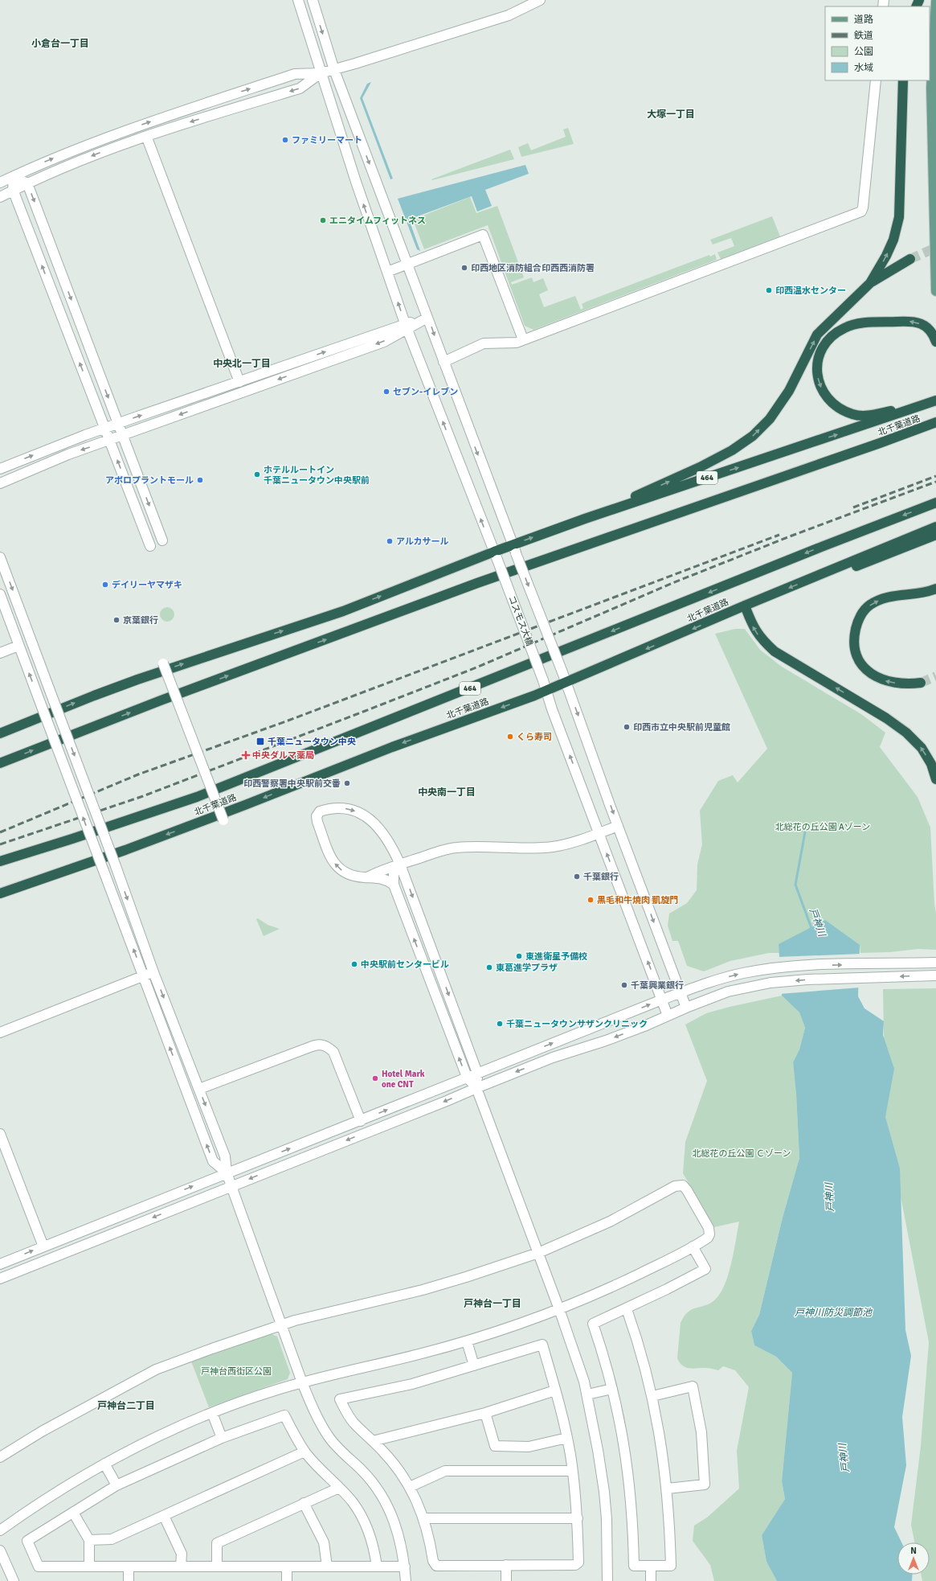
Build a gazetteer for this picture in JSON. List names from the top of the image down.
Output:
{
  "streets": {
    "highway": ["北千葉道路", "464"],
    "street": ["コスモス大橋"]
  },
  "crossings": [
    ["北千葉道路", "コスモス大橋"]
  ],
  "districts": [
    "小倉台一丁目",
    "大塚一丁目",
    "中央北一丁目",
    "中央南一丁目",
    "戸神台一丁目",
    "戸神台二丁目"
  ],
  "water": ["戸神川", "戸神川防災調節池"],
  "parks": ["北総花の丘公園 Aゾーン", "北総花の丘公園 Ｃゾーン", "戸神台西街区公園"],
  "places": {
    "other": [
      "ファミリーマート",
      "エニタイムフィットネス",
      "印西地区消防組合印西西消防署",
      "印西温水センター",
      "セブン-イレブン",
      "ホテルルートイン 千葉ニュータウン中央駅前",
      "アポロプラントモール",
      "アルカサール",
      "デイリーヤマザキ",
      "京葉銀行",
      "印西市立中央駅前児童館",
      "くら寿司",
      "印西警察署中央駅前交番",
      "千葉銀行",
      "黒毛和牛焼肉 凱旋門",
      "東進衛星予備校",
      "中央駅前センタービル",
      "東葛進学プラザ",
      "千葉興業銀行",
      "千葉ニュータウンサザンクリニック",
      "Hotel Mark one CNT"
    ],
    "transit": ["千葉ニュータウン中央"],
    "health": ["中央ダルマ薬局"]
  },
  "legend": [
    "道路",
    "鉄道",
    "公園",
    "水域"
  ],
  "north": "top"
}
